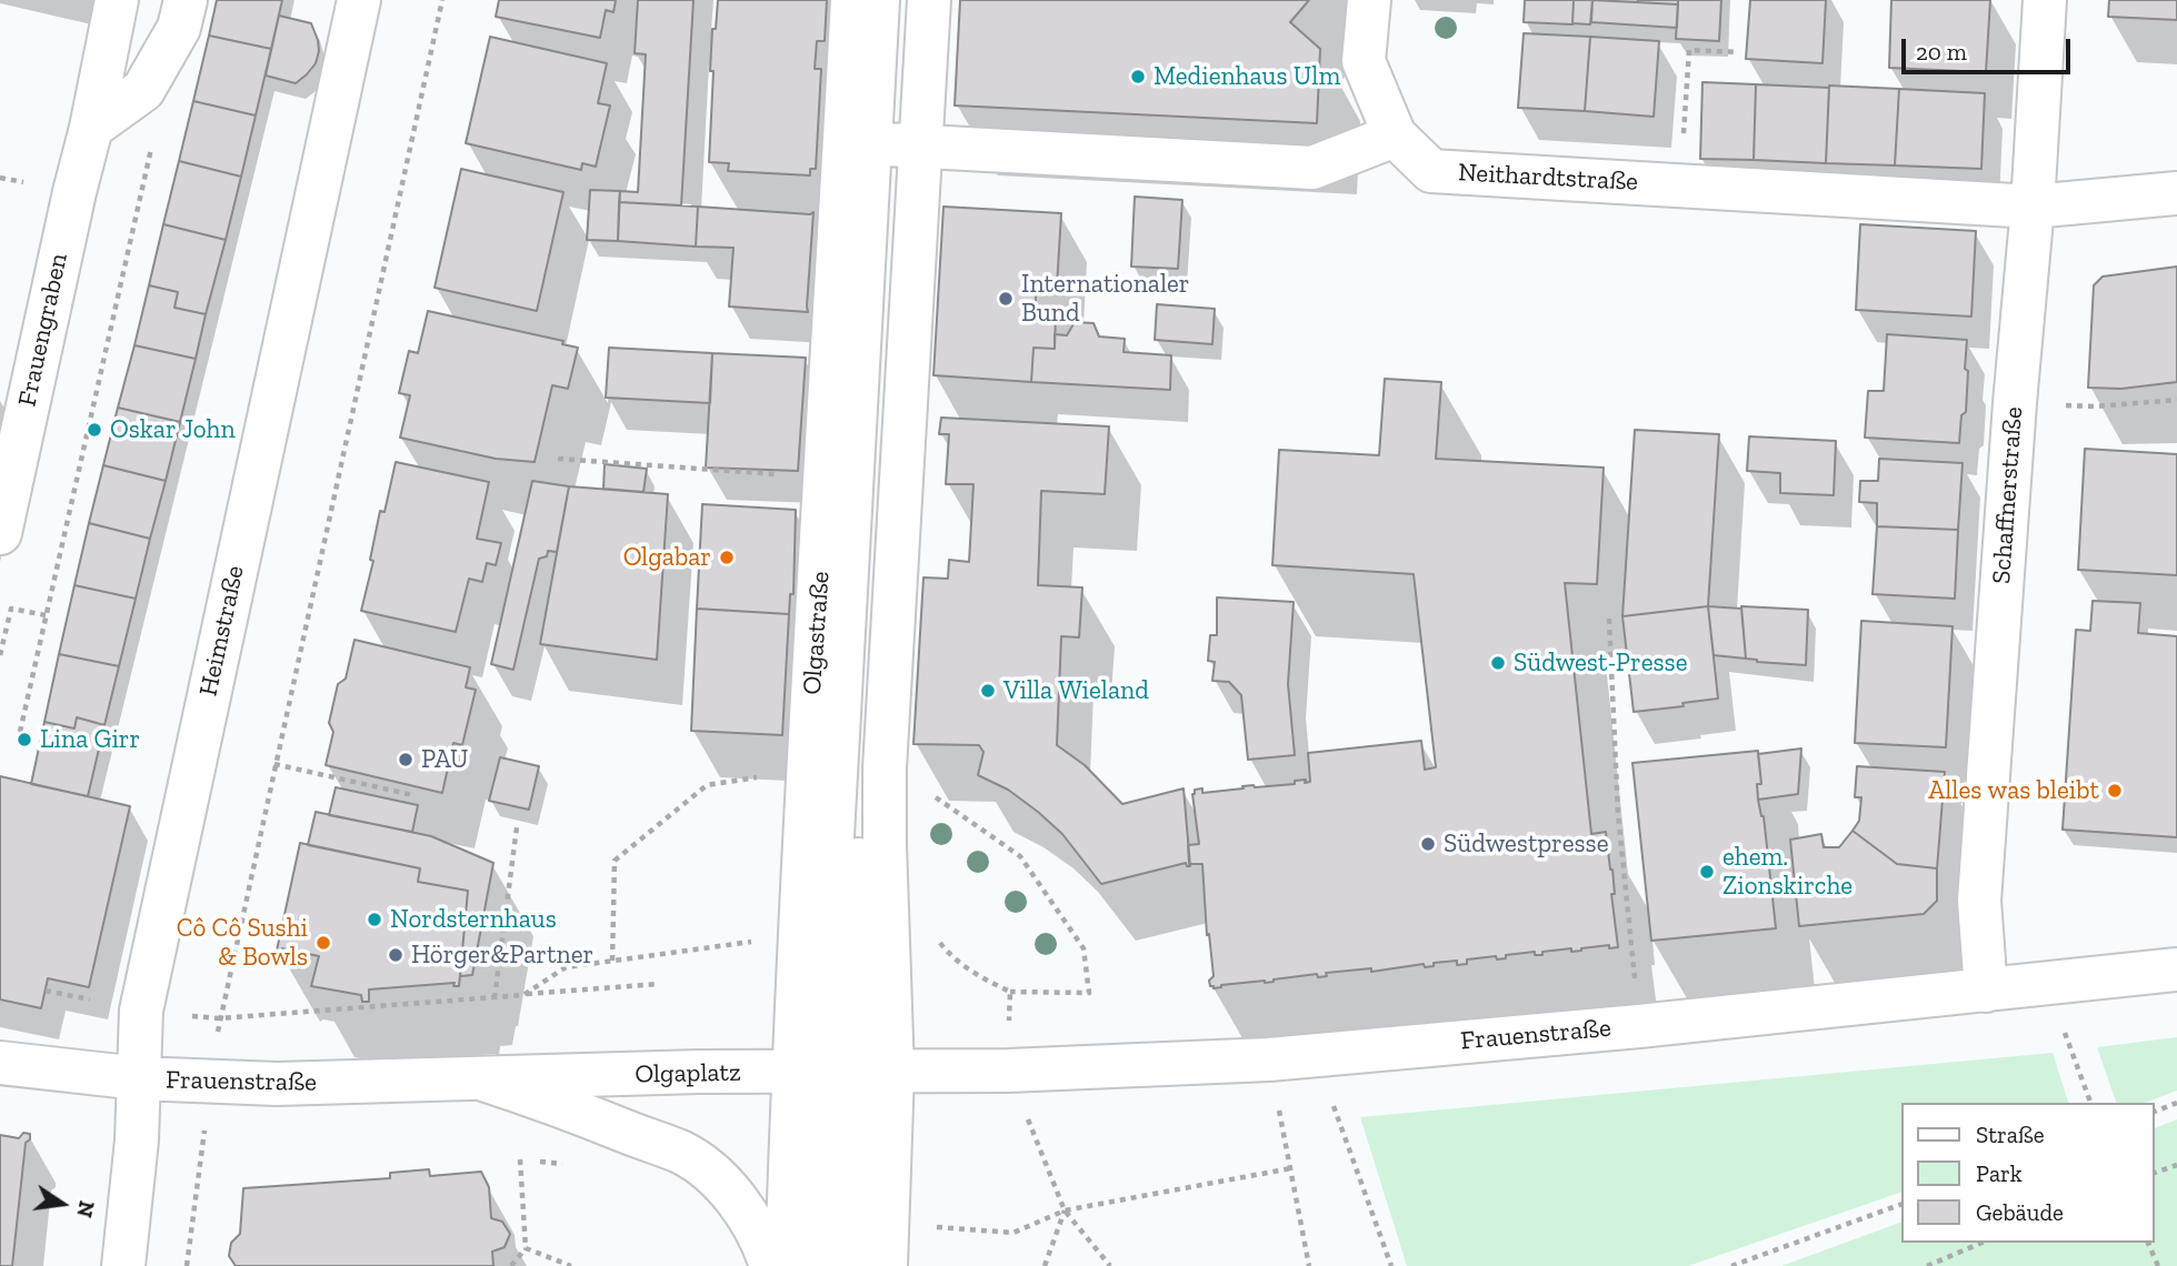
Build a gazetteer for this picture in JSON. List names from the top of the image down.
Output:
{
  "streets": {
    "street": [
      "Neithardtstraße",
      "Frauengraben",
      "Schaffnerstraße",
      "Heimstraße",
      "Olgastraße",
      "Frauenstraße",
      "Olgaplatz"
    ]
  },
  "crossings": [
    ["Neithardtstraße", "Schaffnerstraße"],
    ["Schaffnerstraße", "Frauenstraße"],
    ["Heimstraße", "Frauenstraße"],
    ["Olgastraße", "Frauenstraße"],
    ["Olgastraße", "Olgaplatz"],
    ["Frauenstraße", "Olgaplatz"]
  ],
  "places": [
    "Medienhaus Ulm",
    "Internationaler Bund",
    "Oskar John",
    "Olgabar",
    "Südwest-Presse",
    "Villa Wieland",
    "Lina Girr",
    "PAU",
    "Alles was bleibt",
    "Südwestpresse",
    "ehem. Zionskirche",
    "Nordsternhaus",
    "Cô Cô Sushi & Bowls",
    "Hörger&Partner"
  ],
  "legend": ["Straße", "Park", "Gebäude"],
  "scale_bar": "20 m",
  "north": "right"
}
